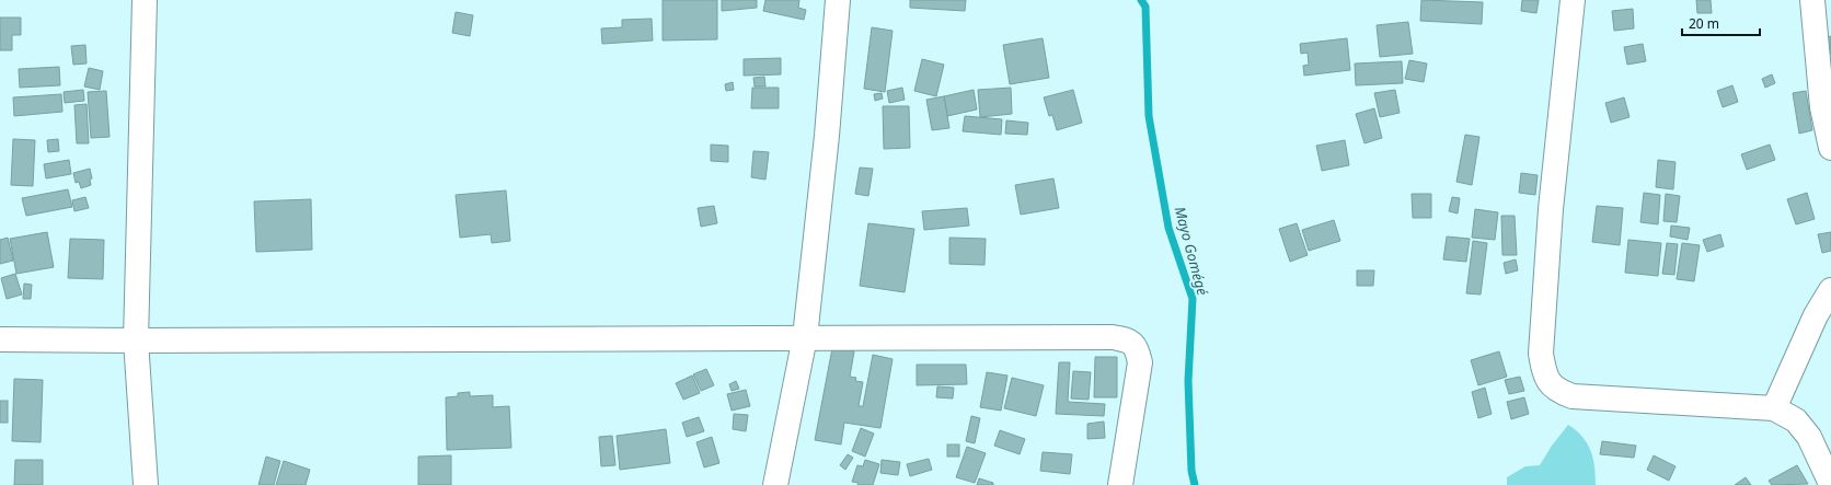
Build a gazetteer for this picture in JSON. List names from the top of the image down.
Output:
{
  "water": ["Mayo Gomégé"],
  "scale_bar": "20 m"
}
